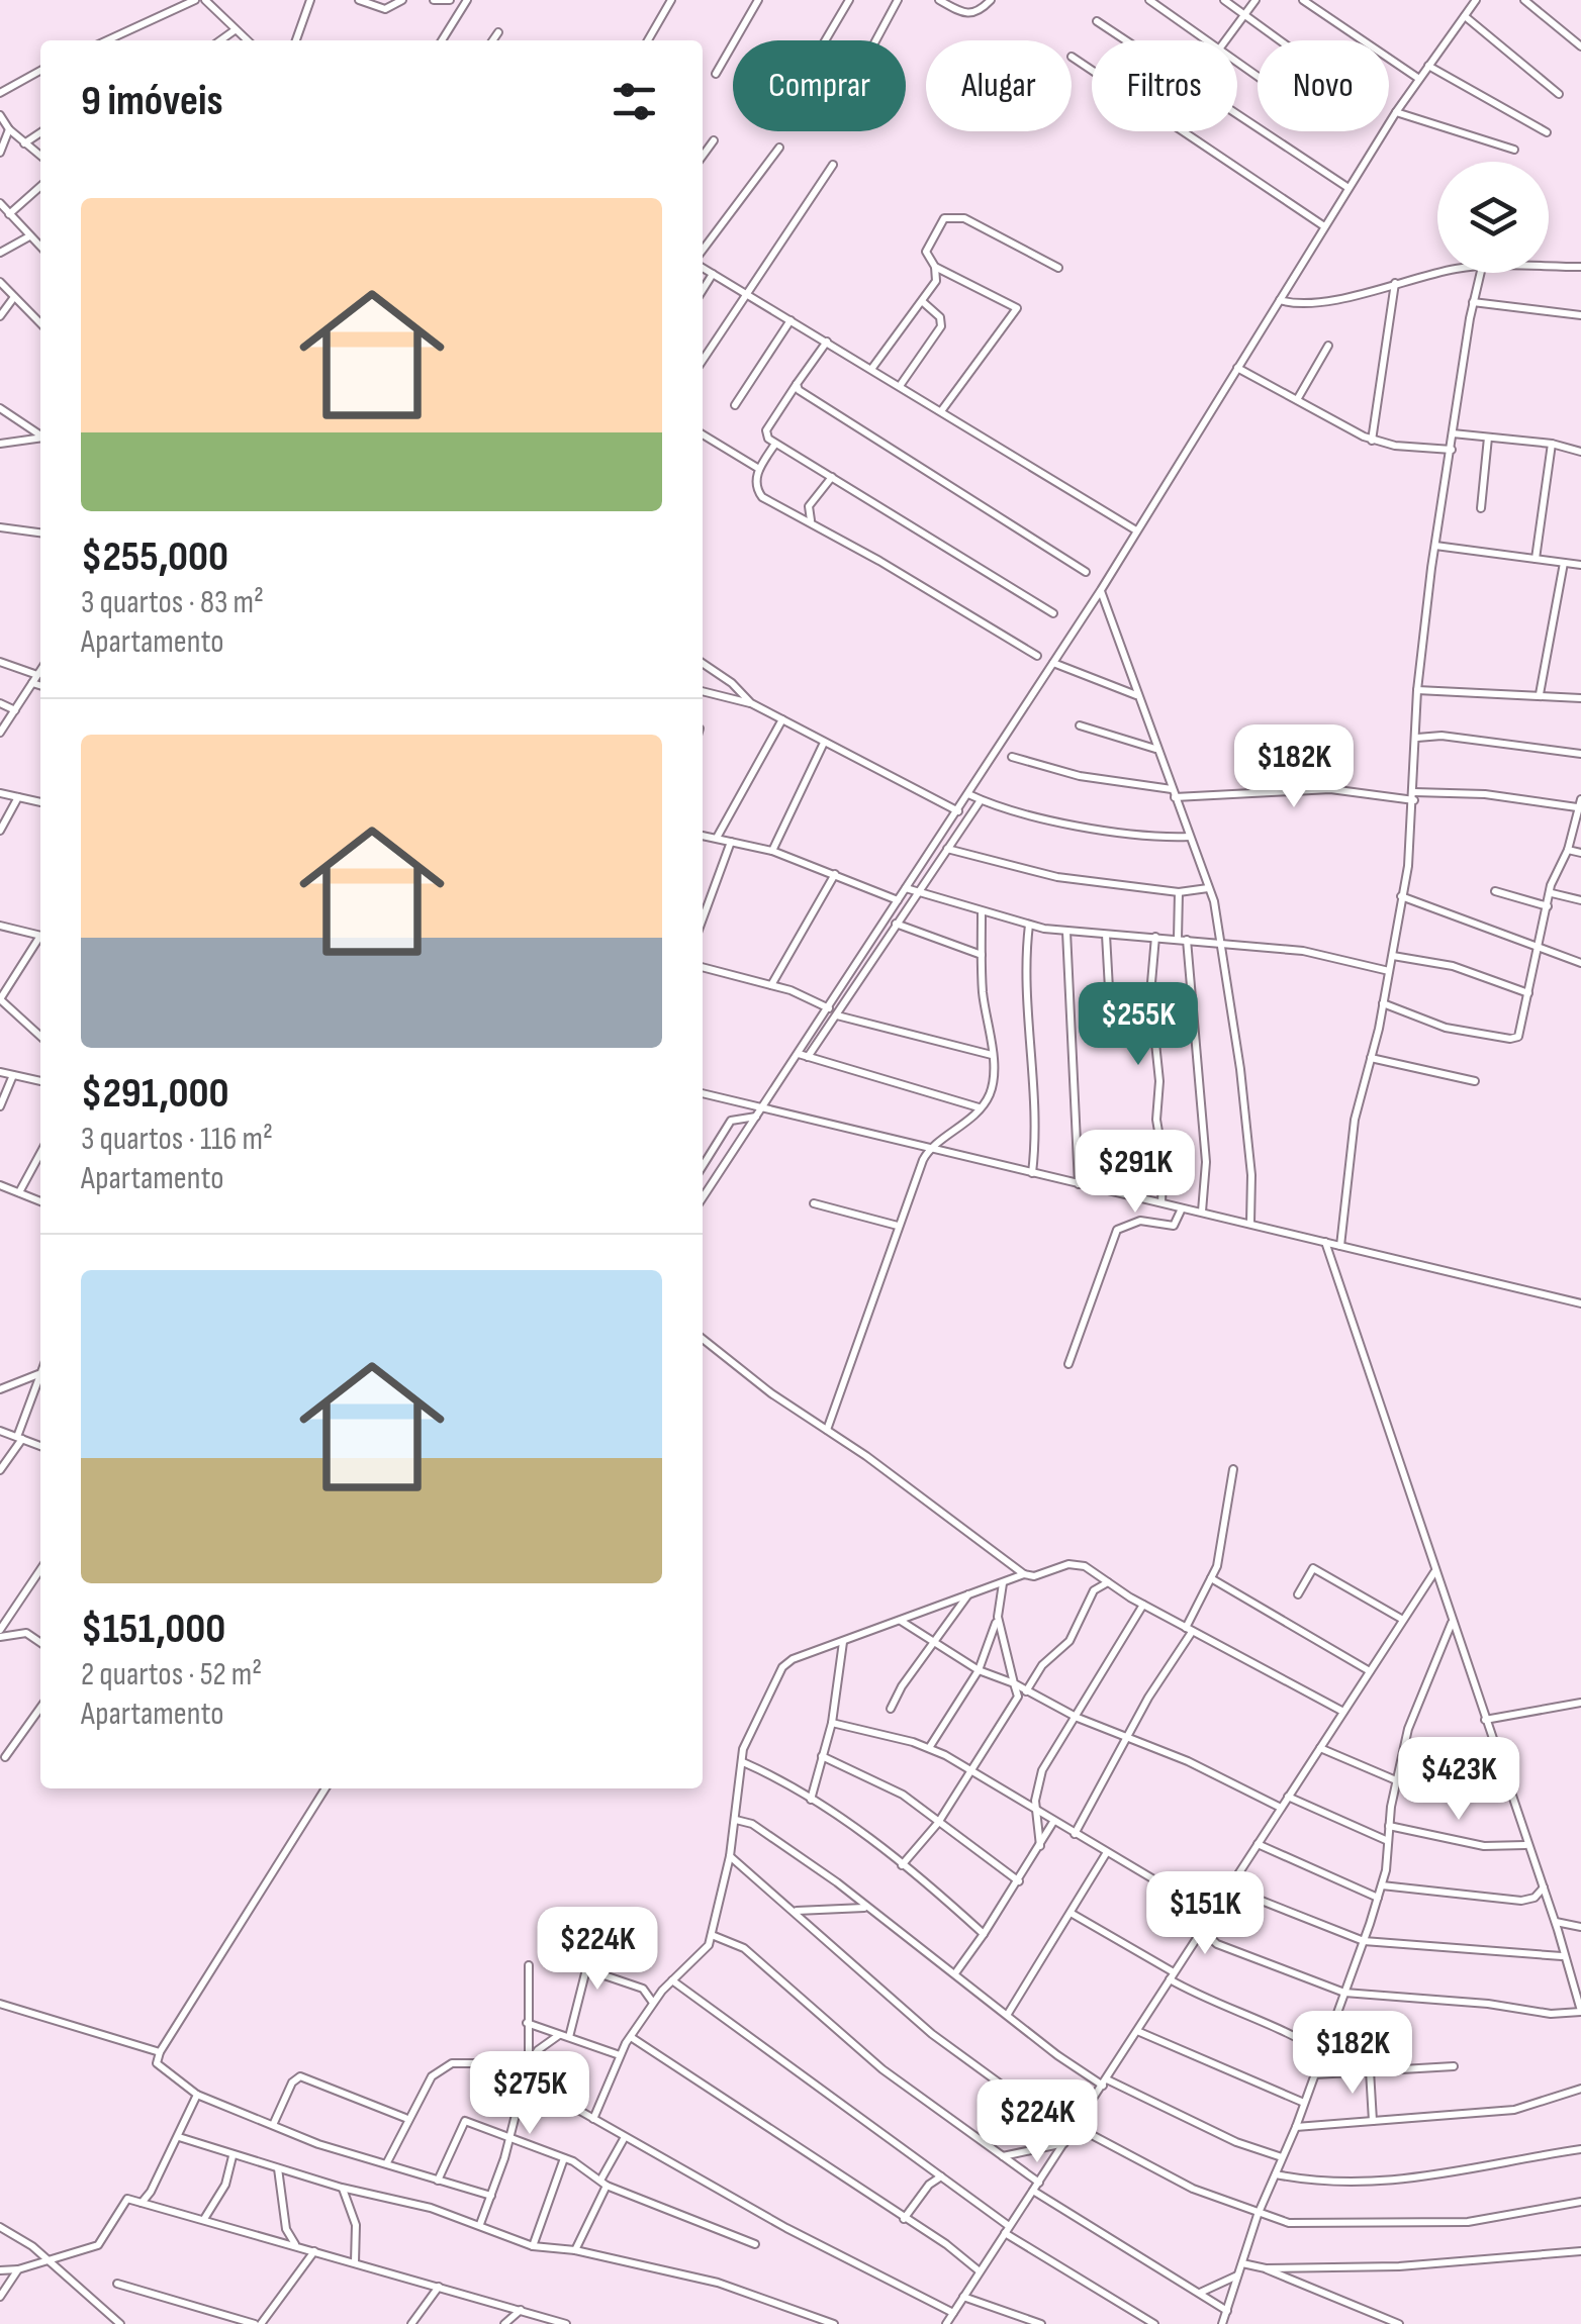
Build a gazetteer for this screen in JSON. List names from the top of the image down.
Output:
{
  "page": {
    "chip": [
      "Comprar",
      "Alugar",
      "Filtros",
      "Novo"
    ],
    "heading": "9 imóveis",
    "list": [
      {
        "name": "$255,000",
        "note": "3 quartos · 83 m² · Apartamento"
      },
      {
        "name": "$291,000",
        "note": "3 quartos · 116 m² · Apartamento"
      },
      {
        "name": "$151,000",
        "note": "2 quartos · 52 m² · Apartamento"
      }
    ],
    "price": [
      "$182K",
      "$255K",
      "$291K",
      "$423K",
      "$151K",
      "$224K",
      "$182K",
      "$275K",
      "$224K"
    ]
  }
}
